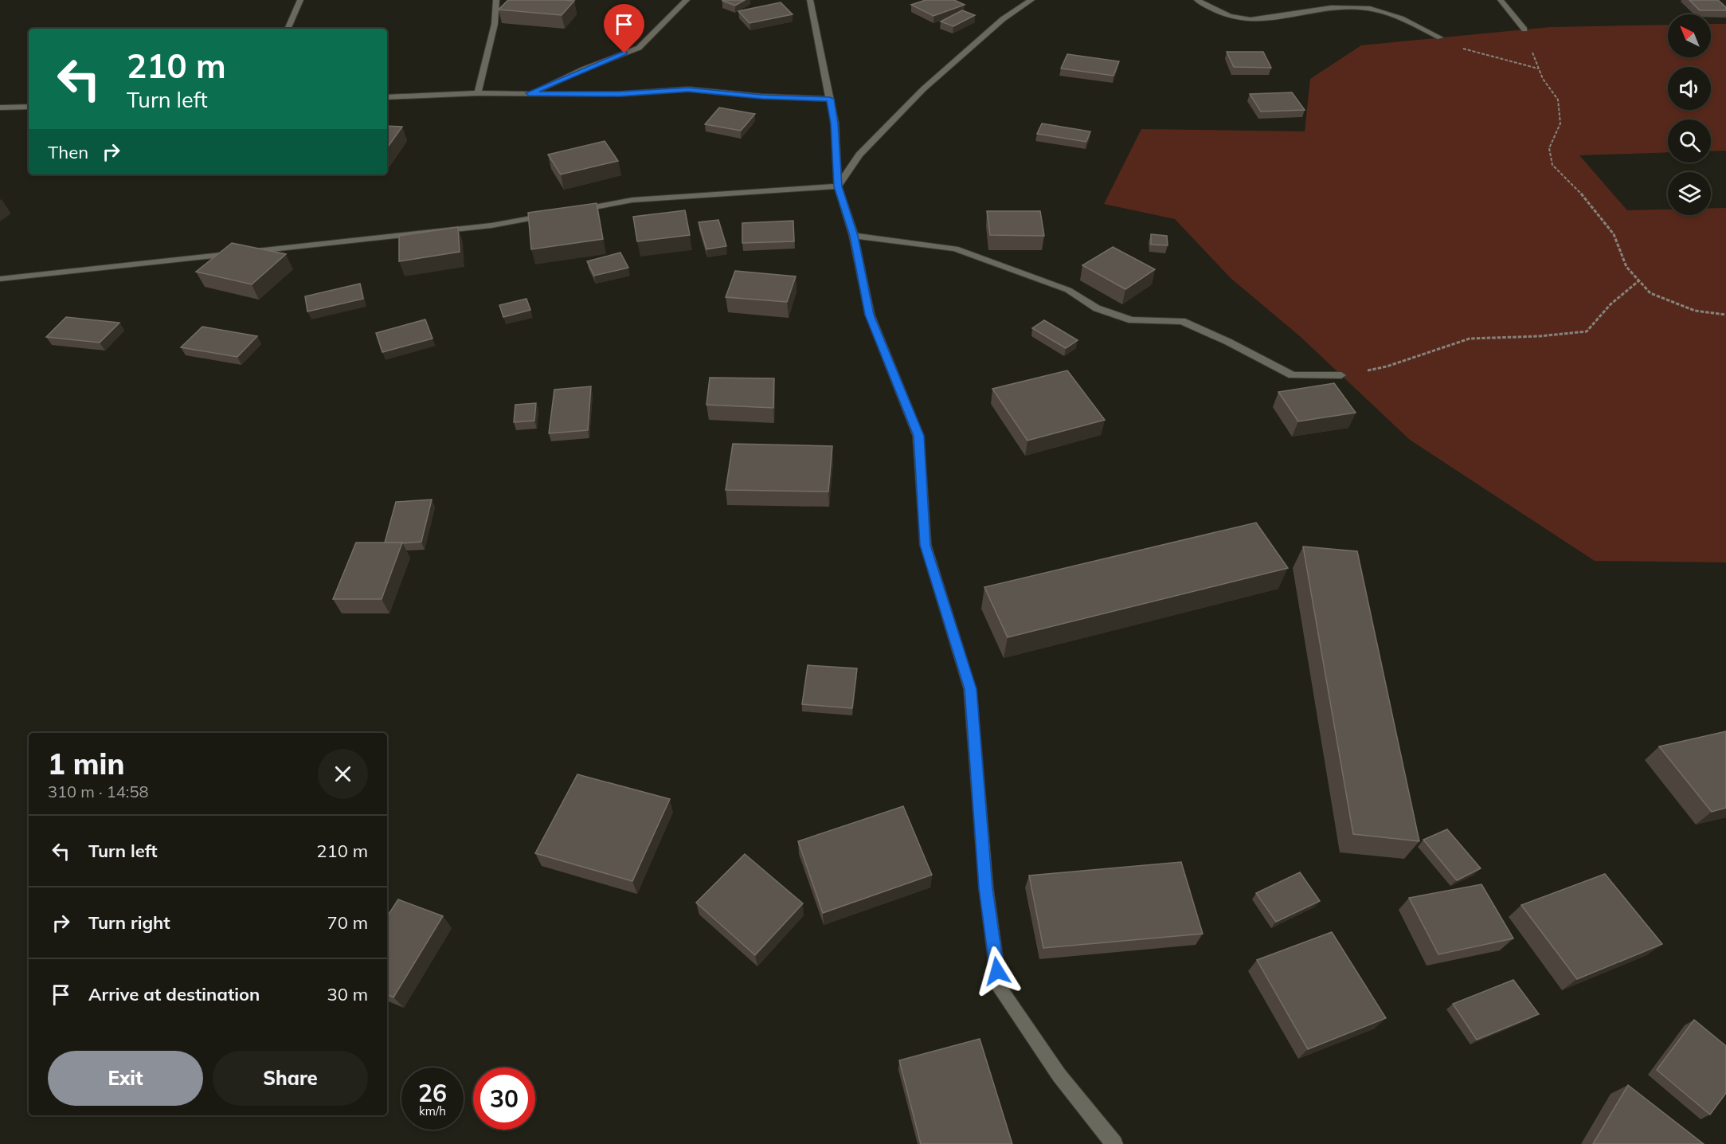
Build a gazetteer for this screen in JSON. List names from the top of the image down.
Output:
{
  "north": "top left",
  "page": {
    "turn": ["210 m", "Turn left"],
    "then": "Then",
    "heading": ["1 min", "310 m · 14:58"],
    "list": [
      {
        "name": "Turn left",
        "value": "210 m"
      },
      {
        "name": "Turn right",
        "value": "70 m"
      },
      {
        "name": "Arrive at destination",
        "value": "30 m"
      }
    ],
    "buttons": ["Exit", "Share"],
    "speed": "26 km/h",
    "limit": "30"
  }
}
